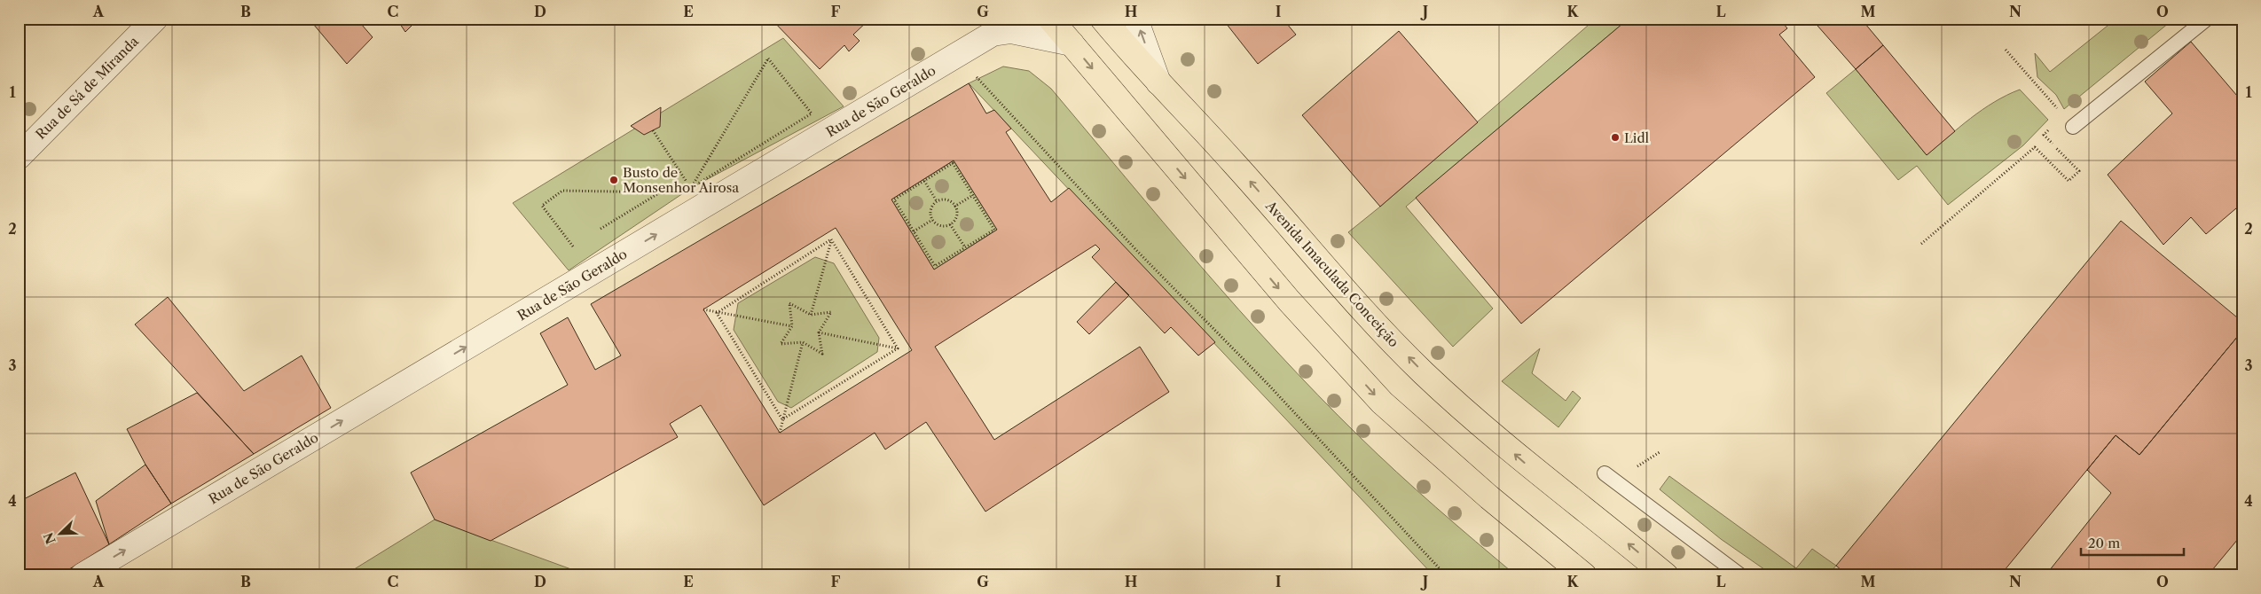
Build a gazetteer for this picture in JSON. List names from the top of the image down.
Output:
{
  "streets": {
    "main road": ["Avenida Imaculada Conceição"],
    "street": ["Rua de Sá de Miranda", "Rua de São Geraldo"]
  },
  "one_way": ["Rua de São Geraldo"],
  "places": ["Lidl", "Busto de Monsenhor Airosa"],
  "scale_bar": "20 m",
  "north": "bottom left",
  "grid": {
    "columns": [
      "A",
      "B",
      "C",
      "D",
      "E",
      "F",
      "G",
      "H",
      "I",
      "J",
      "K",
      "L",
      "M",
      "N",
      "O"
    ],
    "rows": [
      "1",
      "2",
      "3",
      "4"
    ]
  }
}
